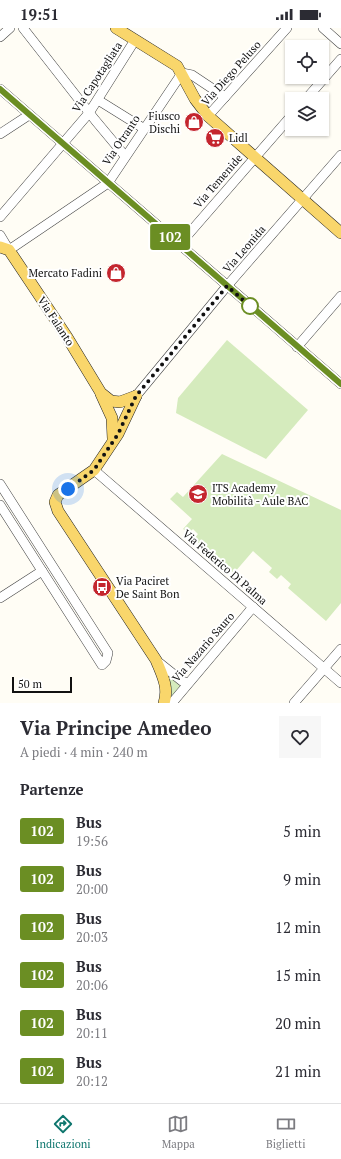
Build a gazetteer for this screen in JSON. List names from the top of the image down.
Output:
{
  "streets": {
    "main road": ["Via Falanto"],
    "street": [
      "Via Diego Peluso",
      "Via Capotagliata",
      "Via Otranto",
      "Via Temenide",
      "Via Leonida",
      "Via Federico Di Palma",
      "Via Nazario Sauro"
    ]
  },
  "crossings": [
    ["Via Otranto", "Via Falanto"],
    ["Via Federico Di Palma", "Via Nazario Sauro"]
  ],
  "places": {
    "shop": ["Fiusco Dischi", "Mercato Fadini"],
    "supermarket": ["Lidl"],
    "school or university": ["ITS Academy Mobilità - Aule BAC"],
    "bus stop": ["Via Paciret De Saint Bon"]
  },
  "lines": ["bus line 102"],
  "scale_bar": "50 m",
  "page": {
    "status": "19:51",
    "on_map": "102",
    "scale": "50 m",
    "heading": [
      ["Via Principe Amedeo", "A piedi · 4 min · 240 m"],
      "Partenze"
    ],
    "list": [
      {
        "mark": "102",
        "name": "Bus",
        "note": "19:56",
        "value": "5 min"
      },
      {
        "mark": "102",
        "name": "Bus",
        "note": "20:00",
        "value": "9 min"
      },
      {
        "mark": "102",
        "name": "Bus",
        "note": "20:03",
        "value": "12 min"
      },
      {
        "mark": "102",
        "name": "Bus",
        "note": "20:06",
        "value": "15 min"
      },
      {
        "mark": "102",
        "name": "Bus",
        "note": "20:11",
        "value": "20 min"
      },
      {
        "mark": "102",
        "name": "Bus",
        "note": "20:12",
        "value": "21 min"
      }
    ],
    "tabs": ["Indicazioni", "Mappa", "Biglietti"]
  }
}
